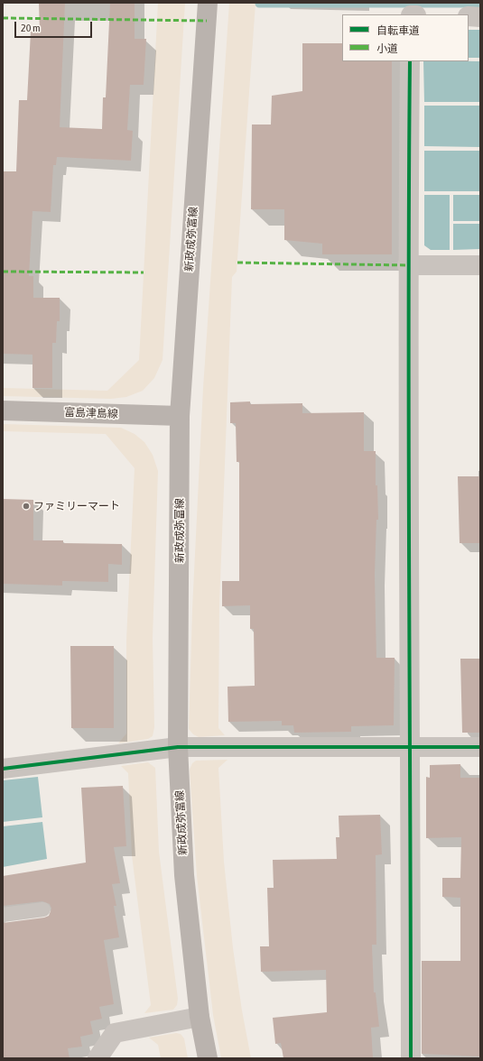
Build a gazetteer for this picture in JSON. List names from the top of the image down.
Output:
{
  "streets": {
    "main road": ["新政成弥富線", "富島津島線"]
  },
  "crossings": [
    ["新政成弥富線", "富島津島線"]
  ],
  "places": ["ファミリーマート"],
  "legend": ["自転車道", "小道"],
  "scale_bar": "20 m"
}
